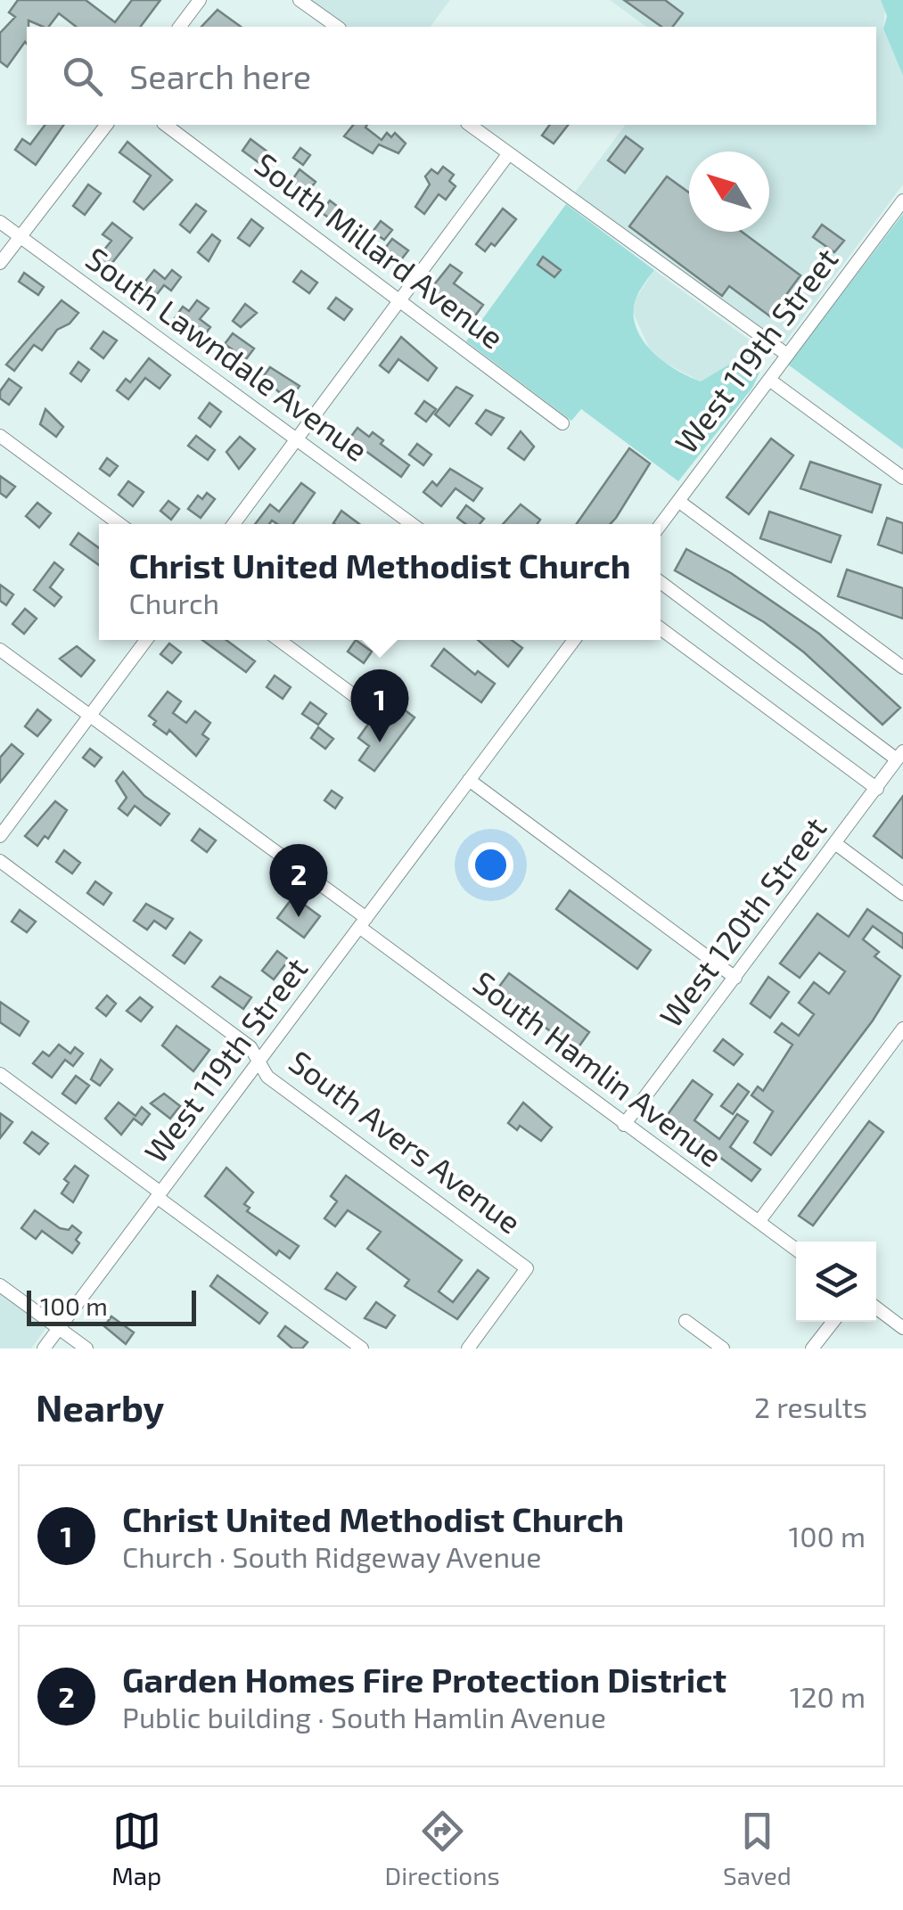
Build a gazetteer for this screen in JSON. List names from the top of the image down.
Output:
{
  "streets": {
    "street": [
      "South Millard Avenue",
      "West 119th Street",
      "South Lawndale Avenue",
      "West 120th Street",
      "South Hamlin Avenue",
      "South Avers Avenue"
    ]
  },
  "crossings": [
    ["West 119th Street", "South Hamlin Avenue"],
    ["West 119th Street", "South Avers Avenue"],
    ["West 120th Street", "South Hamlin Avenue"]
  ],
  "scale_bar": "100 m",
  "north": "top left",
  "page": {
    "search": "Search here",
    "popup": ["Christ United Methodist Church", "Church"],
    "pins": ["1", "2"],
    "scale": "100 m",
    "heading": ["Nearby", "2 results"],
    "list": [
      {
        "mark": "1",
        "name": "Christ United Methodist Church",
        "note": "Church · South Ridgeway Avenue",
        "value": "100 m"
      },
      {
        "mark": "2",
        "name": "Garden Homes Fire Protection District",
        "note": "Public building · South Hamlin Avenue",
        "value": "120 m"
      }
    ],
    "nav": ["Map", "Directions", "Saved"]
  }
}
